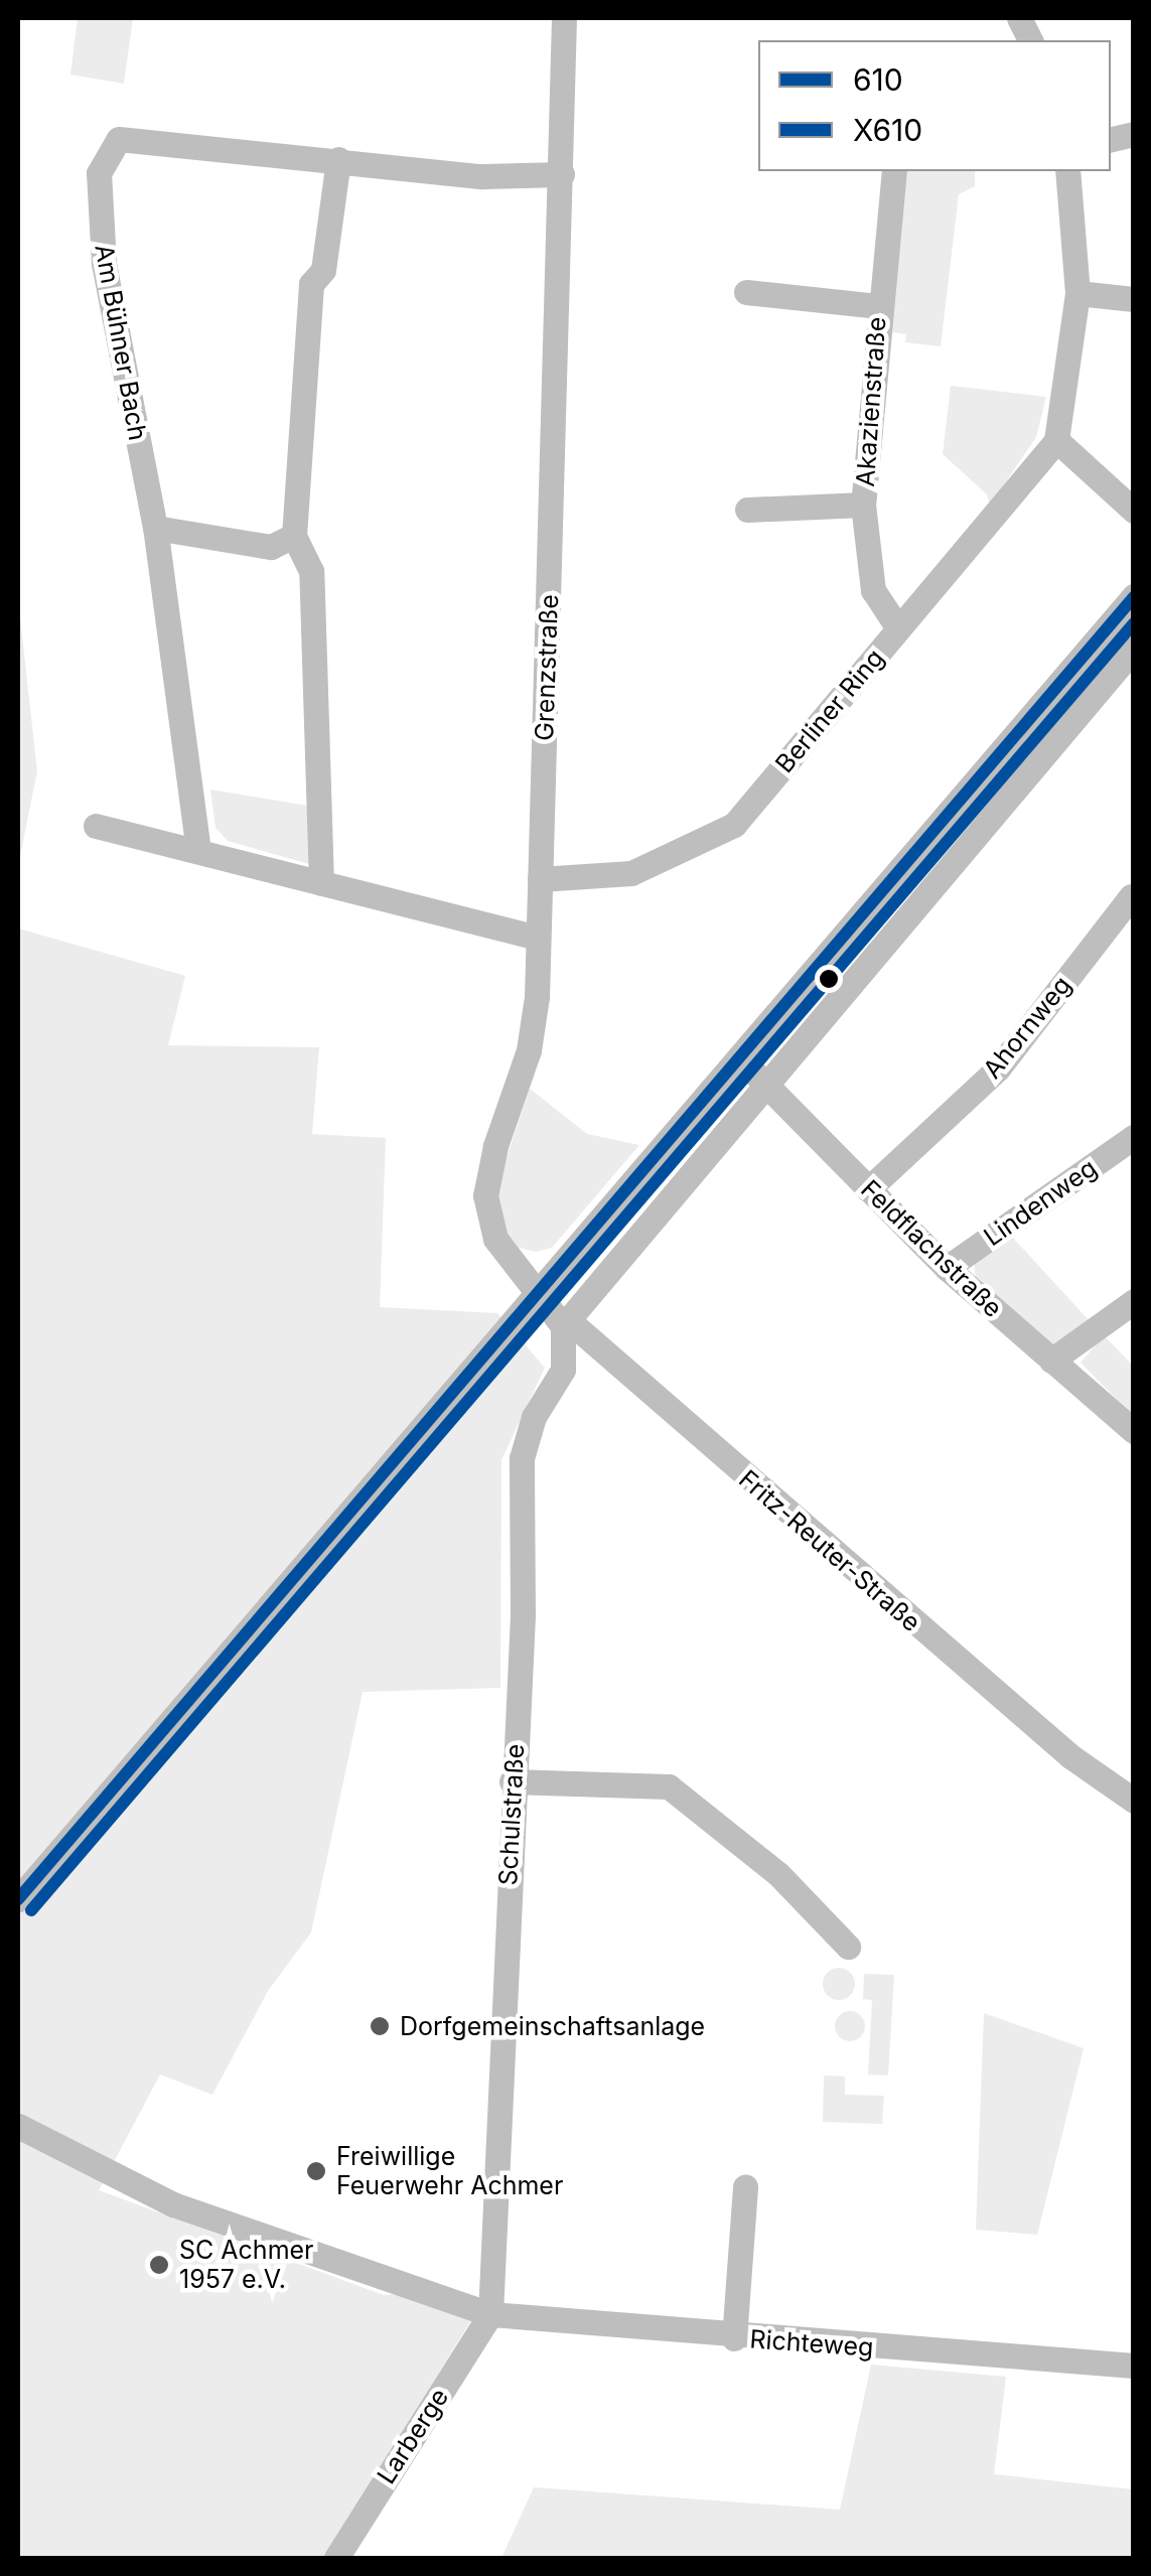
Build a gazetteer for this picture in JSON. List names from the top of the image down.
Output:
{
  "streets": {
    "street": [
      "Am Bühner Bach",
      "Akazienstraße",
      "Grenzstraße",
      "Berliner Ring",
      "Ahornweg",
      "Lindenweg",
      "Feldflachstraße",
      "Fritz-Reuter-Straße",
      "Schulstraße",
      "Richteweg",
      "Larberge"
    ]
  },
  "crossings": [
    ["Am Bühner Bach", "Grenzstraße"],
    ["Akazienstraße", "Berliner Ring"],
    ["Grenzstraße", "Berliner Ring"],
    ["Grenzstraße", "Fritz-Reuter-Straße"],
    ["Ahornweg", "Feldflachstraße"],
    ["Lindenweg", "Feldflachstraße"],
    ["Fritz-Reuter-Straße", "Schulstraße"],
    ["Schulstraße", "Richteweg"],
    ["Schulstraße", "Larberge"],
    ["Richteweg", "Larberge"]
  ],
  "places": ["Dorfgemeinschaftsanlage", "Freiwillige Feuerwehr Achmer", "SC Achmer 1957 e.V."],
  "lines": ["transit line 610", "transit line X610"],
  "legend": ["610", "X610"]
}
